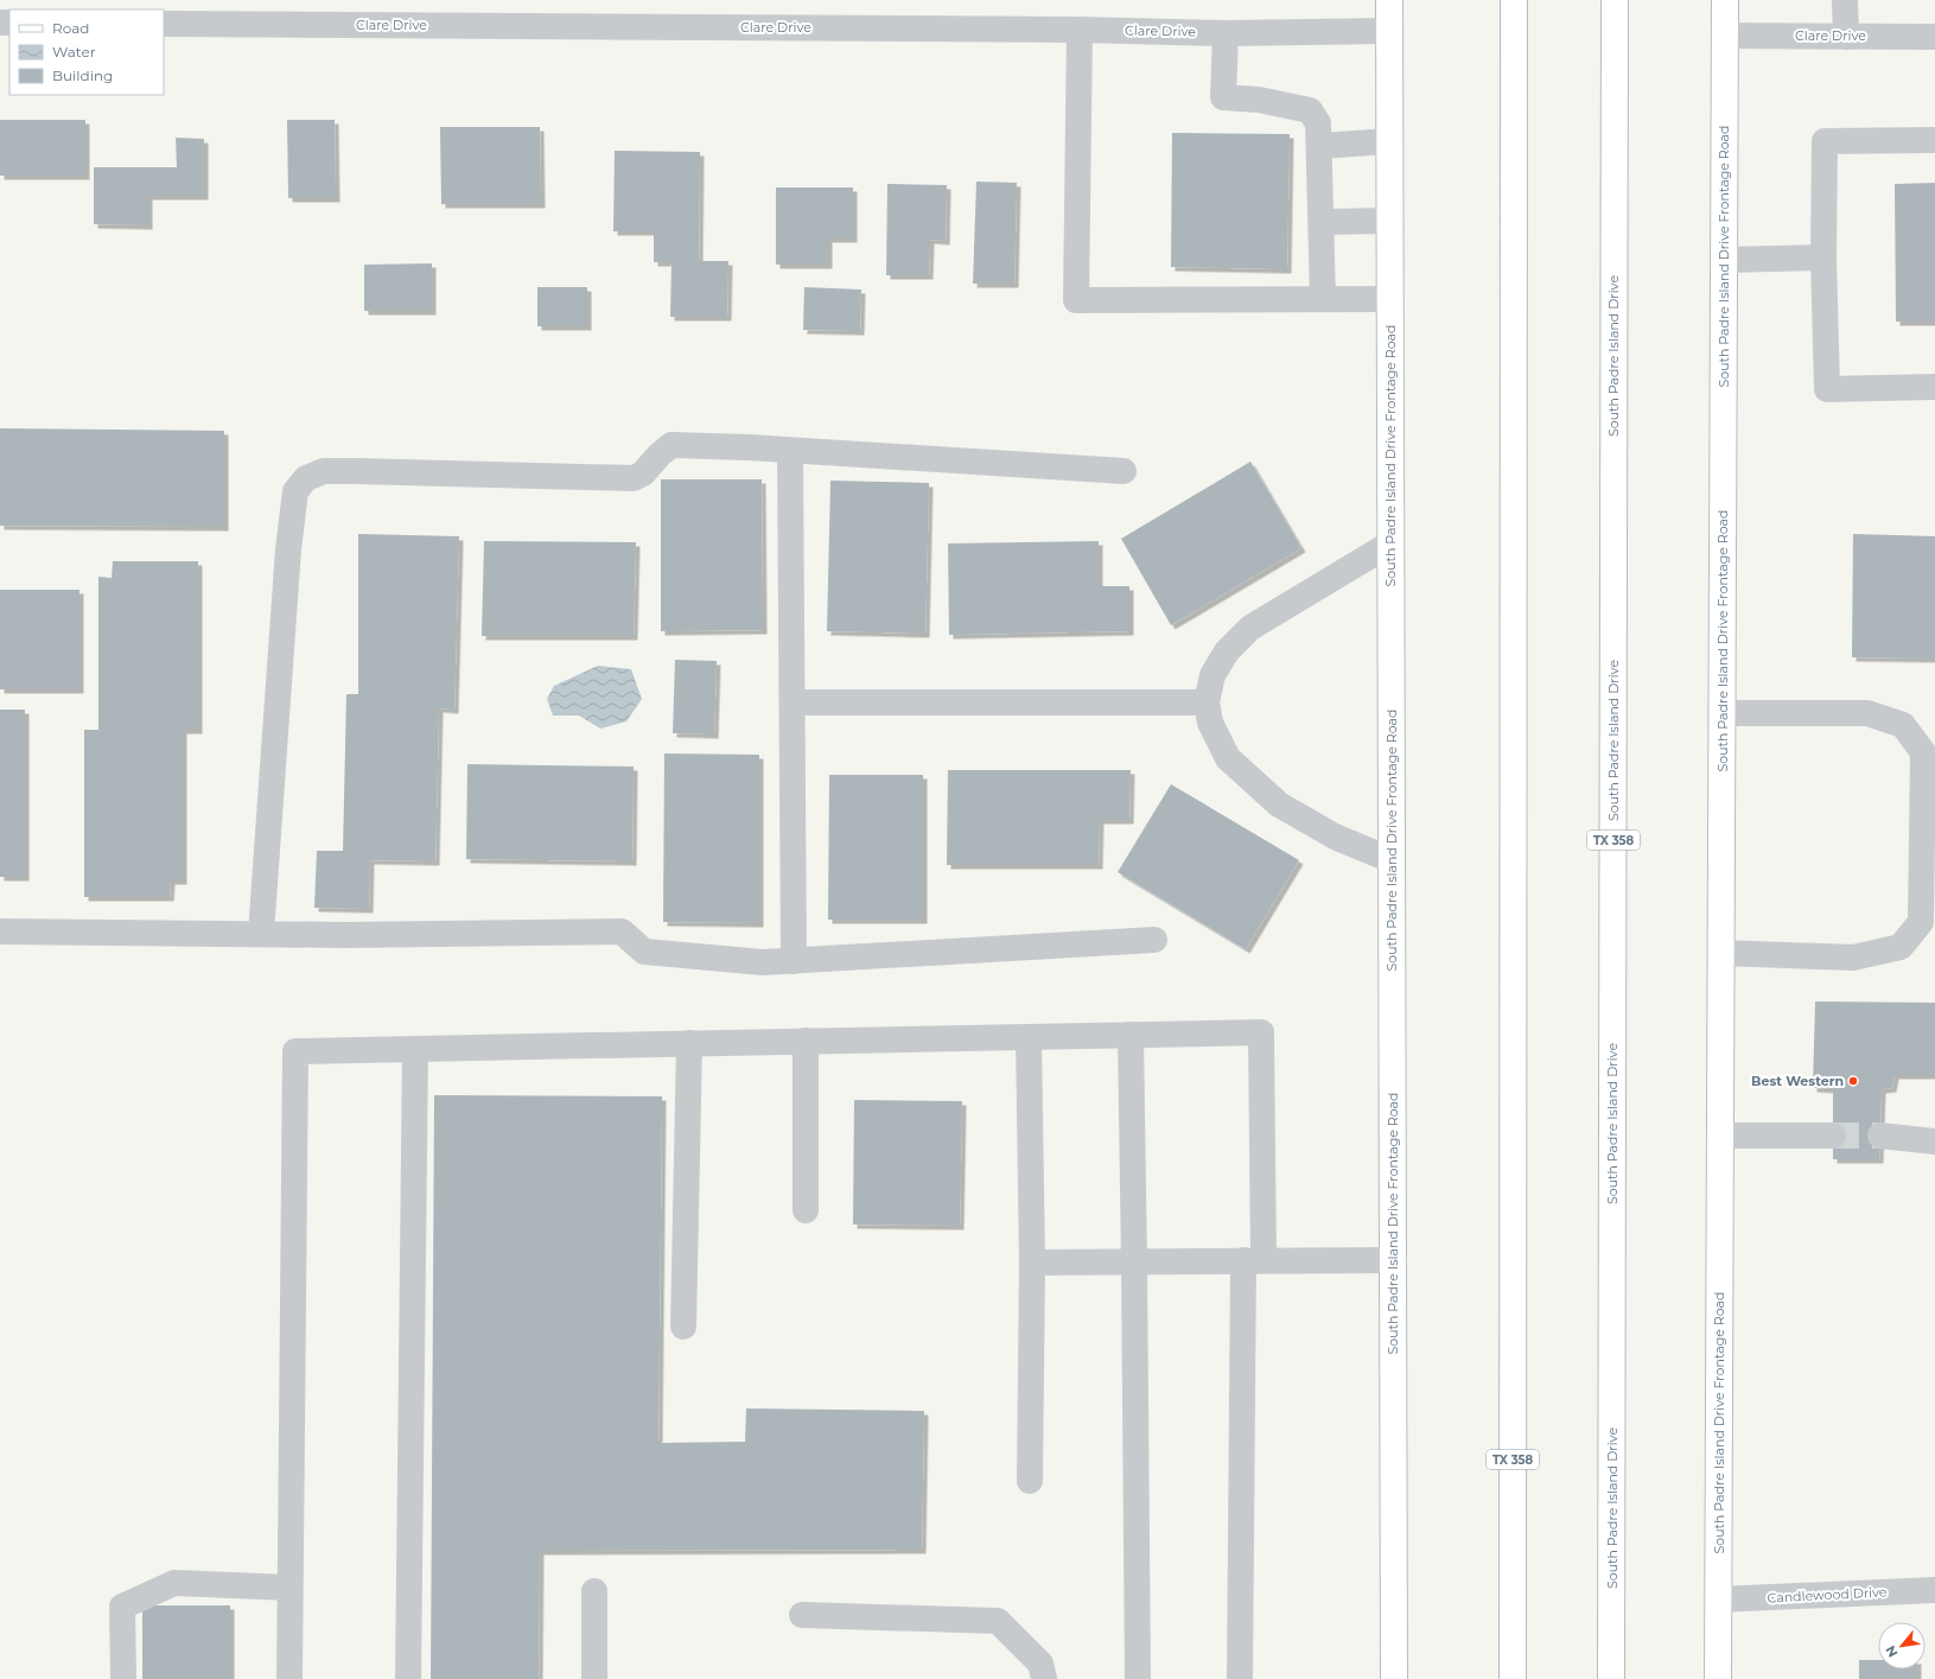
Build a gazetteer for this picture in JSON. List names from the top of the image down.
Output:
{
  "streets": {
    "main road": ["South Padre Island Drive Frontage Road", "South Padre Island Drive", "TX 358"],
    "street": ["Clare Drive", "Candlewood Drive"]
  },
  "crossings": [
    ["Clare Drive", "South Padre Island Drive Frontage Road"],
    ["South Padre Island Drive Frontage Road", "Candlewood Drive"]
  ],
  "places": ["Best Western"],
  "legend": ["Road", "Water", "Building"],
  "north": "bottom left"
}
